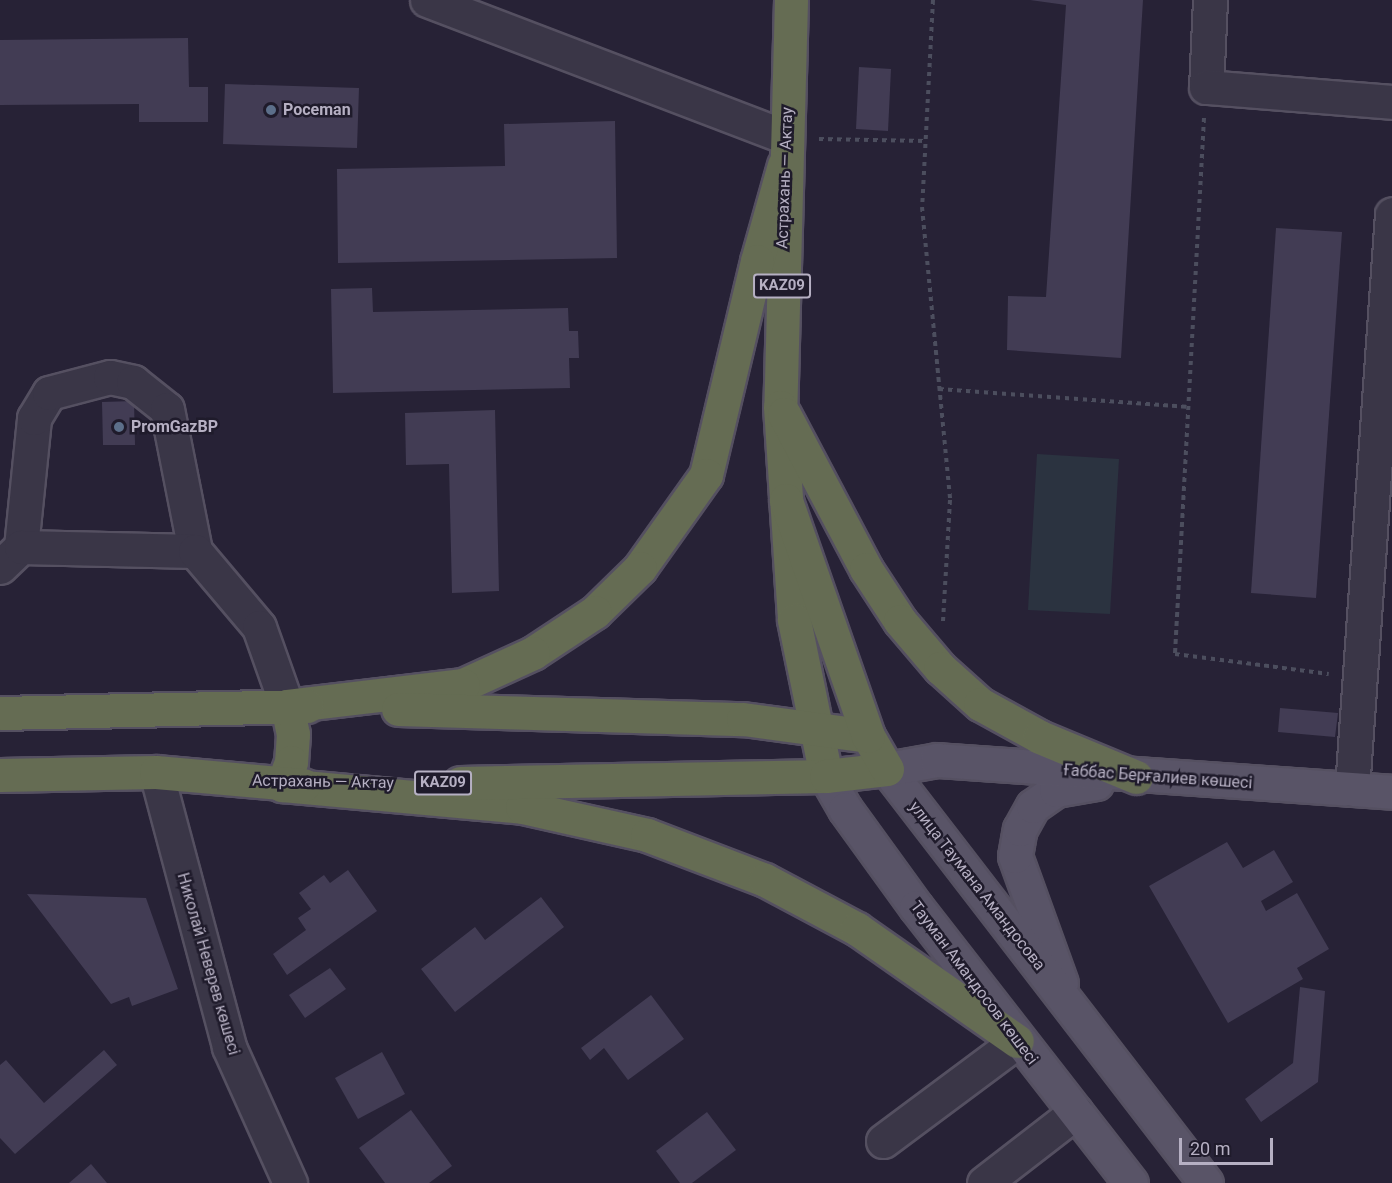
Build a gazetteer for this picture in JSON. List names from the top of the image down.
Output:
{
  "streets": {
    "highway": ["Астрахань — Актау", "KAZ09"],
    "main road": ["Ғаббас Берғалиев көшесі", "улица Таумана Амандосова", "Тауман Амандосов көшесі"],
    "street": ["Николай Неверев көшесі"]
  },
  "crossings": [
    ["Астрахань — Актау", "Ғаббас Берғалиев көшесі"],
    ["Астрахань — Актау", "улица Таумана Амандосова"],
    ["Астрахань — Актау", "Николай Неверев көшесі"],
    ["Астрахань — Актау", "Тауман Амандосов көшесі"],
    ["Ғаббас Берғалиев көшесі", "улица Таумана Амандосова"]
  ],
  "places": ["Poceman", "PromGazBP"],
  "scale_bar": "20 m"
}
